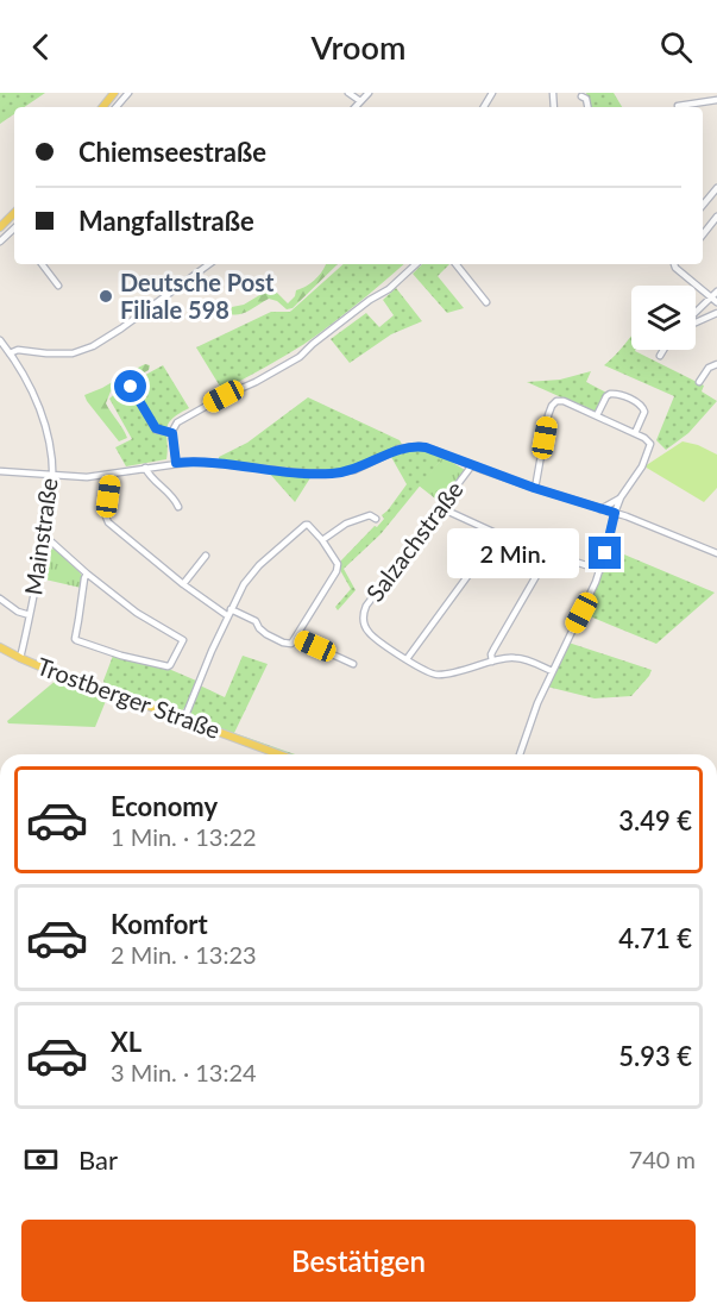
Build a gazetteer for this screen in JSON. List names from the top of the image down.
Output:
{
  "streets": {
    "main road": ["Trostberger Straße"],
    "street": ["Mainstraße", "Salzachstraße"]
  },
  "crossings": [
    ["Mainstraße", "Trostberger Straße"]
  ],
  "places": ["Deutsche Post Filiale 598"],
  "page": {
    "header": "Vroom",
    "banner": ["Chiemseestraße", "Mangfallstraße"],
    "bubble": "2 Min.",
    "list": [
      {
        "name": "Economy",
        "note": "1 Min. · 13:22",
        "value": "3.49 €"
      },
      {
        "name": "Komfort",
        "note": "2 Min. · 13:23",
        "value": "4.71 €"
      },
      {
        "name": "XL",
        "note": "3 Min. · 13:24",
        "value": "5.93 €"
      }
    ],
    "pay": ["Bar", "740 m"],
    "buttons": "Bestätigen"
  }
}
